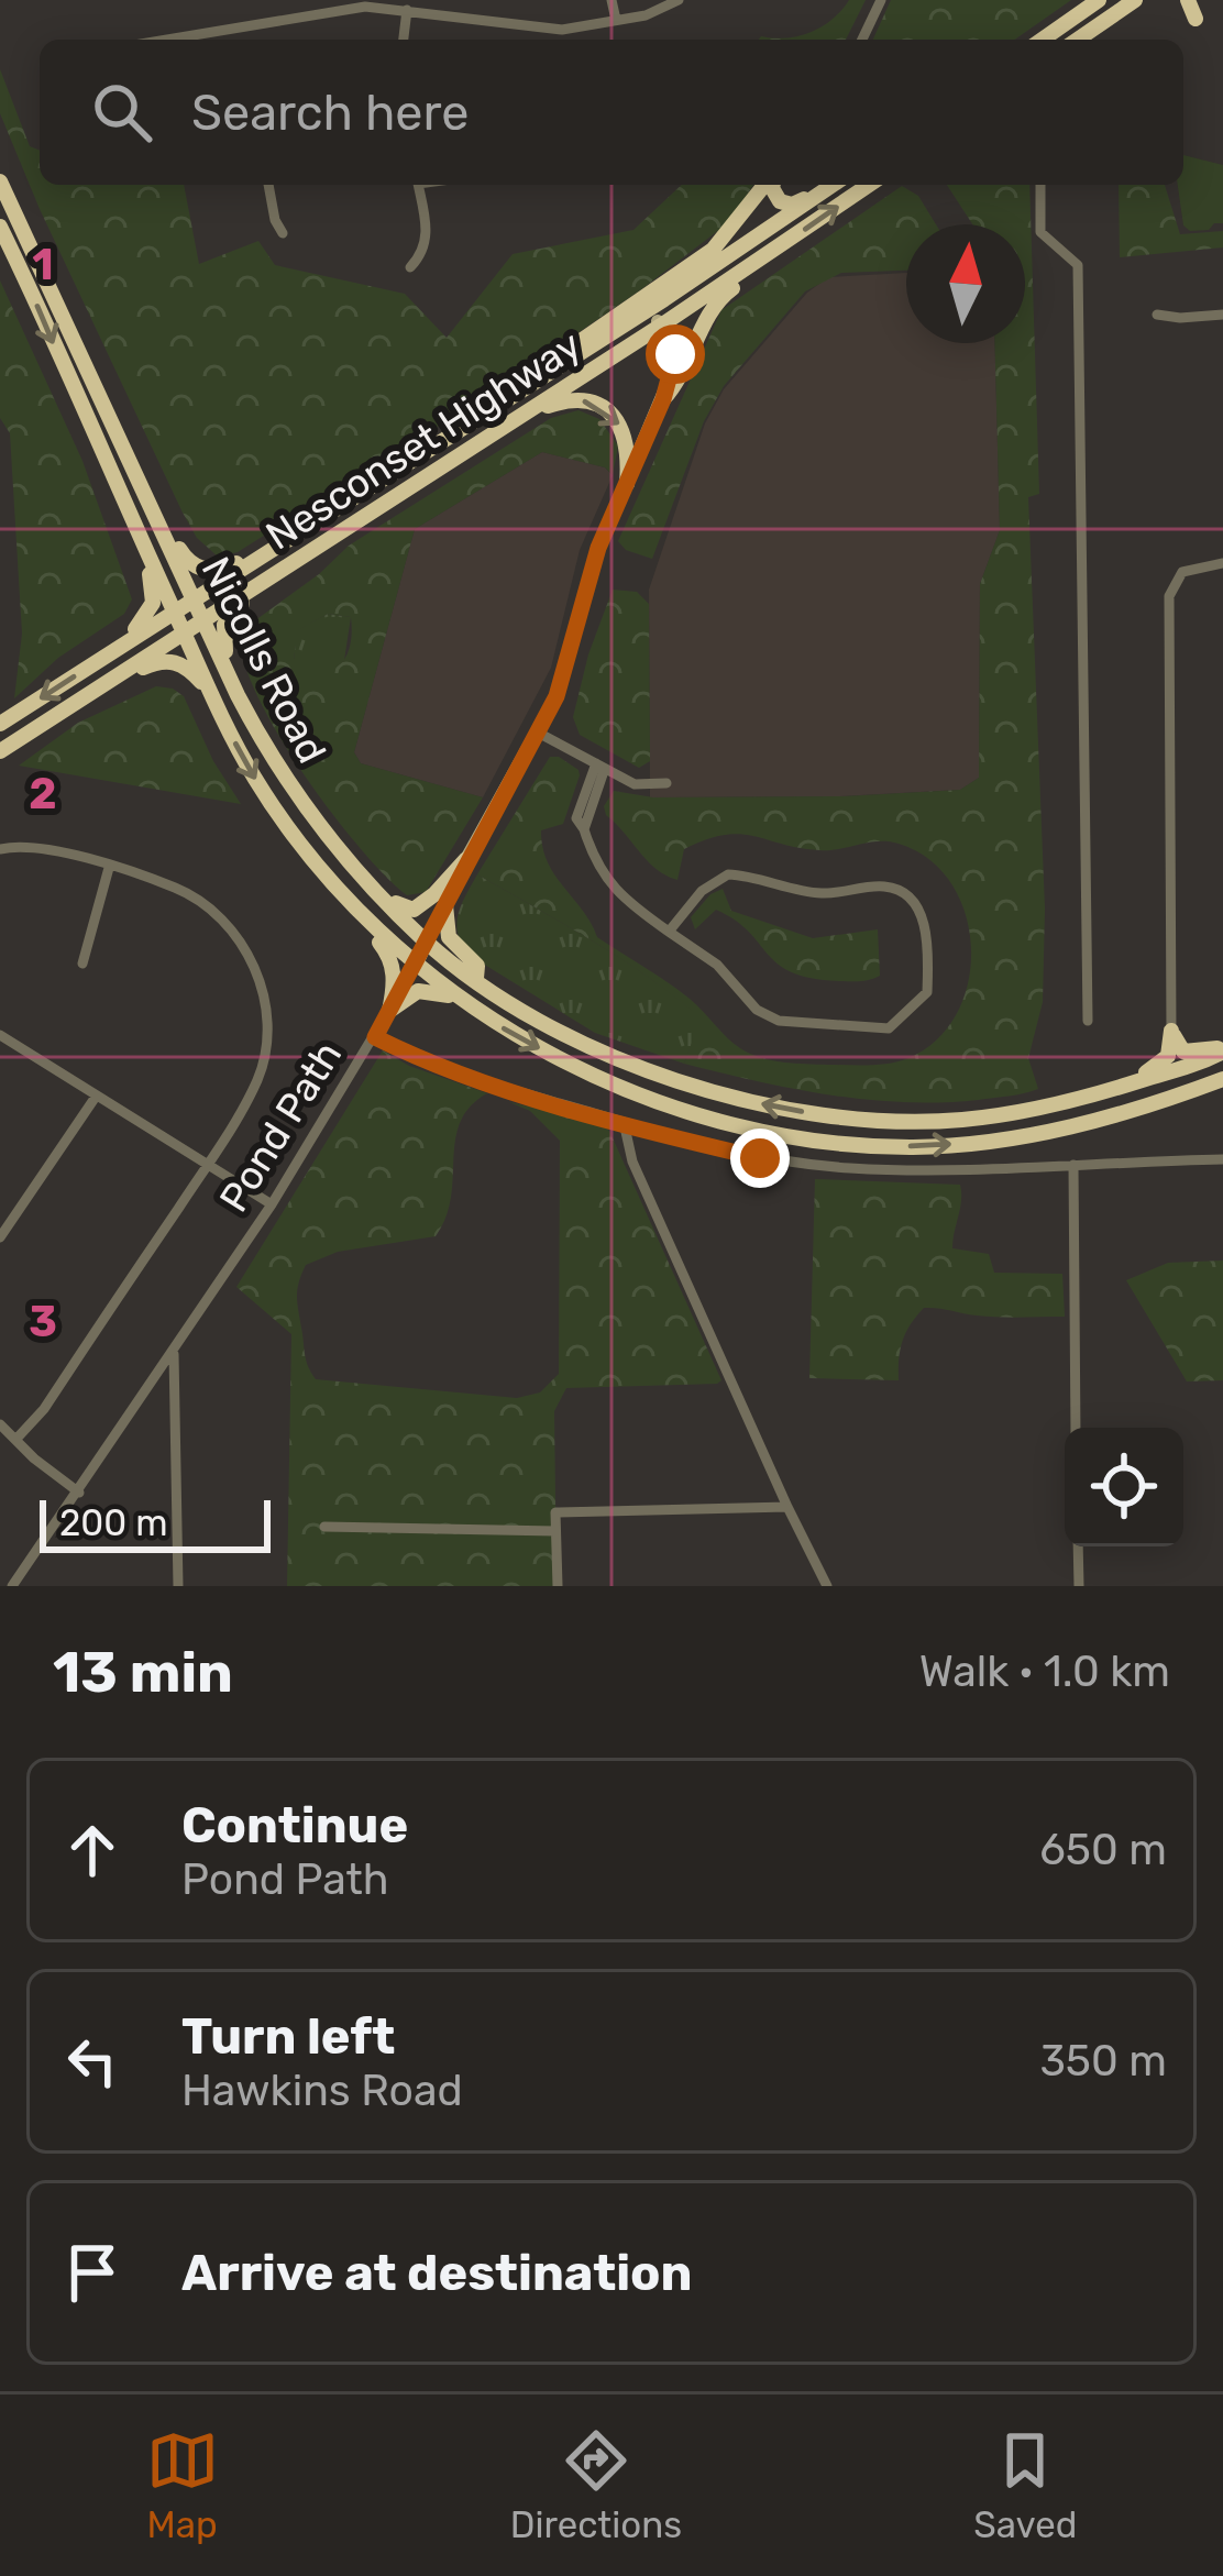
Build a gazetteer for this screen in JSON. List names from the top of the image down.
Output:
{
  "streets": {
    "highway": ["Nesconset Highway", "Nicolls Road"],
    "main road": ["Pond Path"]
  },
  "crossings": [
    ["Nesconset Highway", "Nicolls Road"],
    ["Nesconset Highway", "Pond Path"],
    ["Nicolls Road", "Pond Path"]
  ],
  "scale_bar": "200 m",
  "north": "top",
  "page": {
    "search": "Search here",
    "scale": "200 m",
    "heading": ["13 min", "Walk · 1.0 km"],
    "list": [
      ["Continue", "Pond Path", "650 m"],
      ["Turn left", "Hawkins Road", "350 m"],
      "Arrive at destination"
    ],
    "nav": ["Map", "Directions", "Saved"]
  },
  "grid": {
    "rows": ["1", "2", "3"]
  }
}
